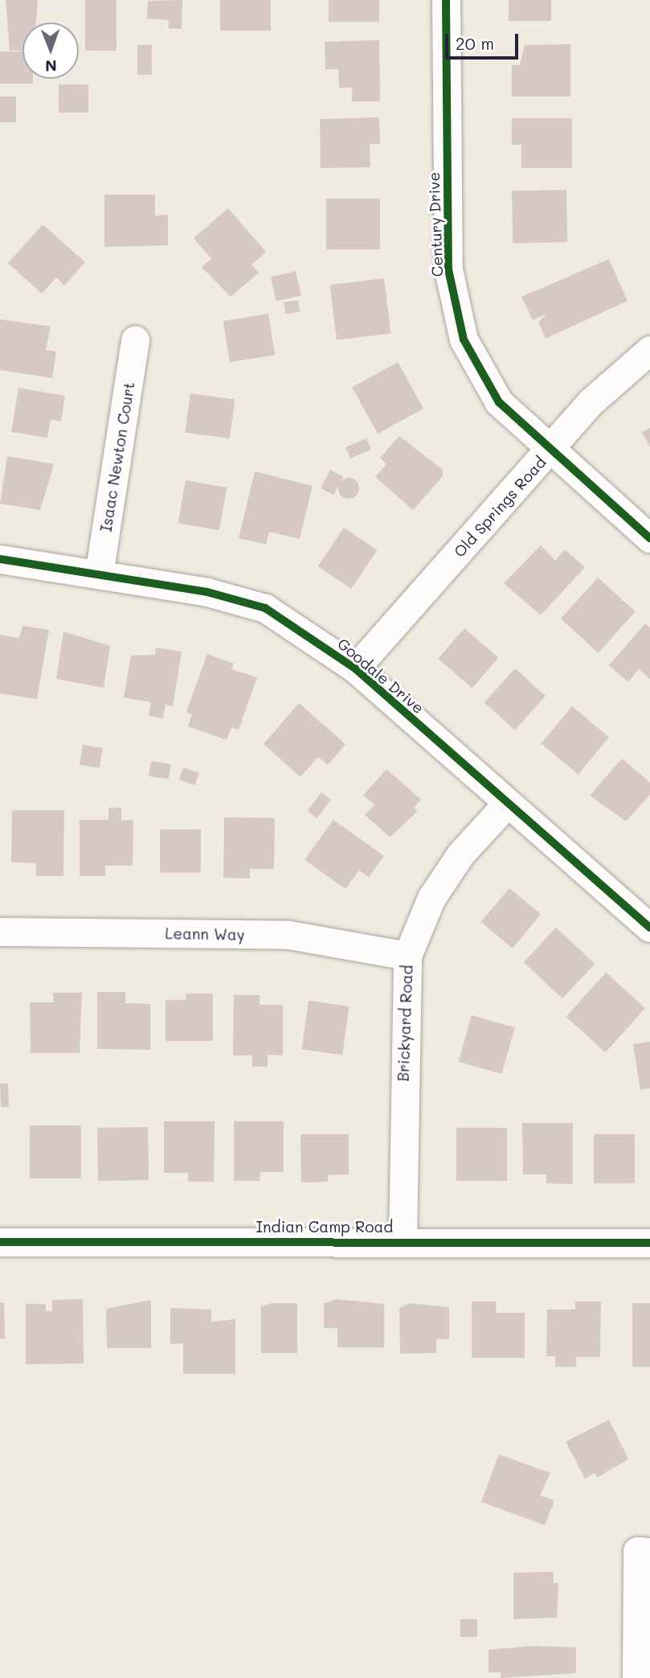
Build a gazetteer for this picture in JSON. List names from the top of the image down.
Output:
{
  "streets": {
    "street": [
      "Century Drive",
      "Isaac Newton Court",
      "Old Springs Road",
      "Goodale Drive",
      "Leann Way",
      "Brickyard Road",
      "Indian Camp Road"
    ]
  },
  "crossings": [
    ["Century Drive", "Old Springs Road"],
    ["Isaac Newton Court", "Goodale Drive"],
    ["Old Springs Road", "Goodale Drive"],
    ["Goodale Drive", "Brickyard Road"],
    ["Leann Way", "Brickyard Road"],
    ["Brickyard Road", "Indian Camp Road"]
  ],
  "scale_bar": "20 m",
  "north": "bottom"
}
